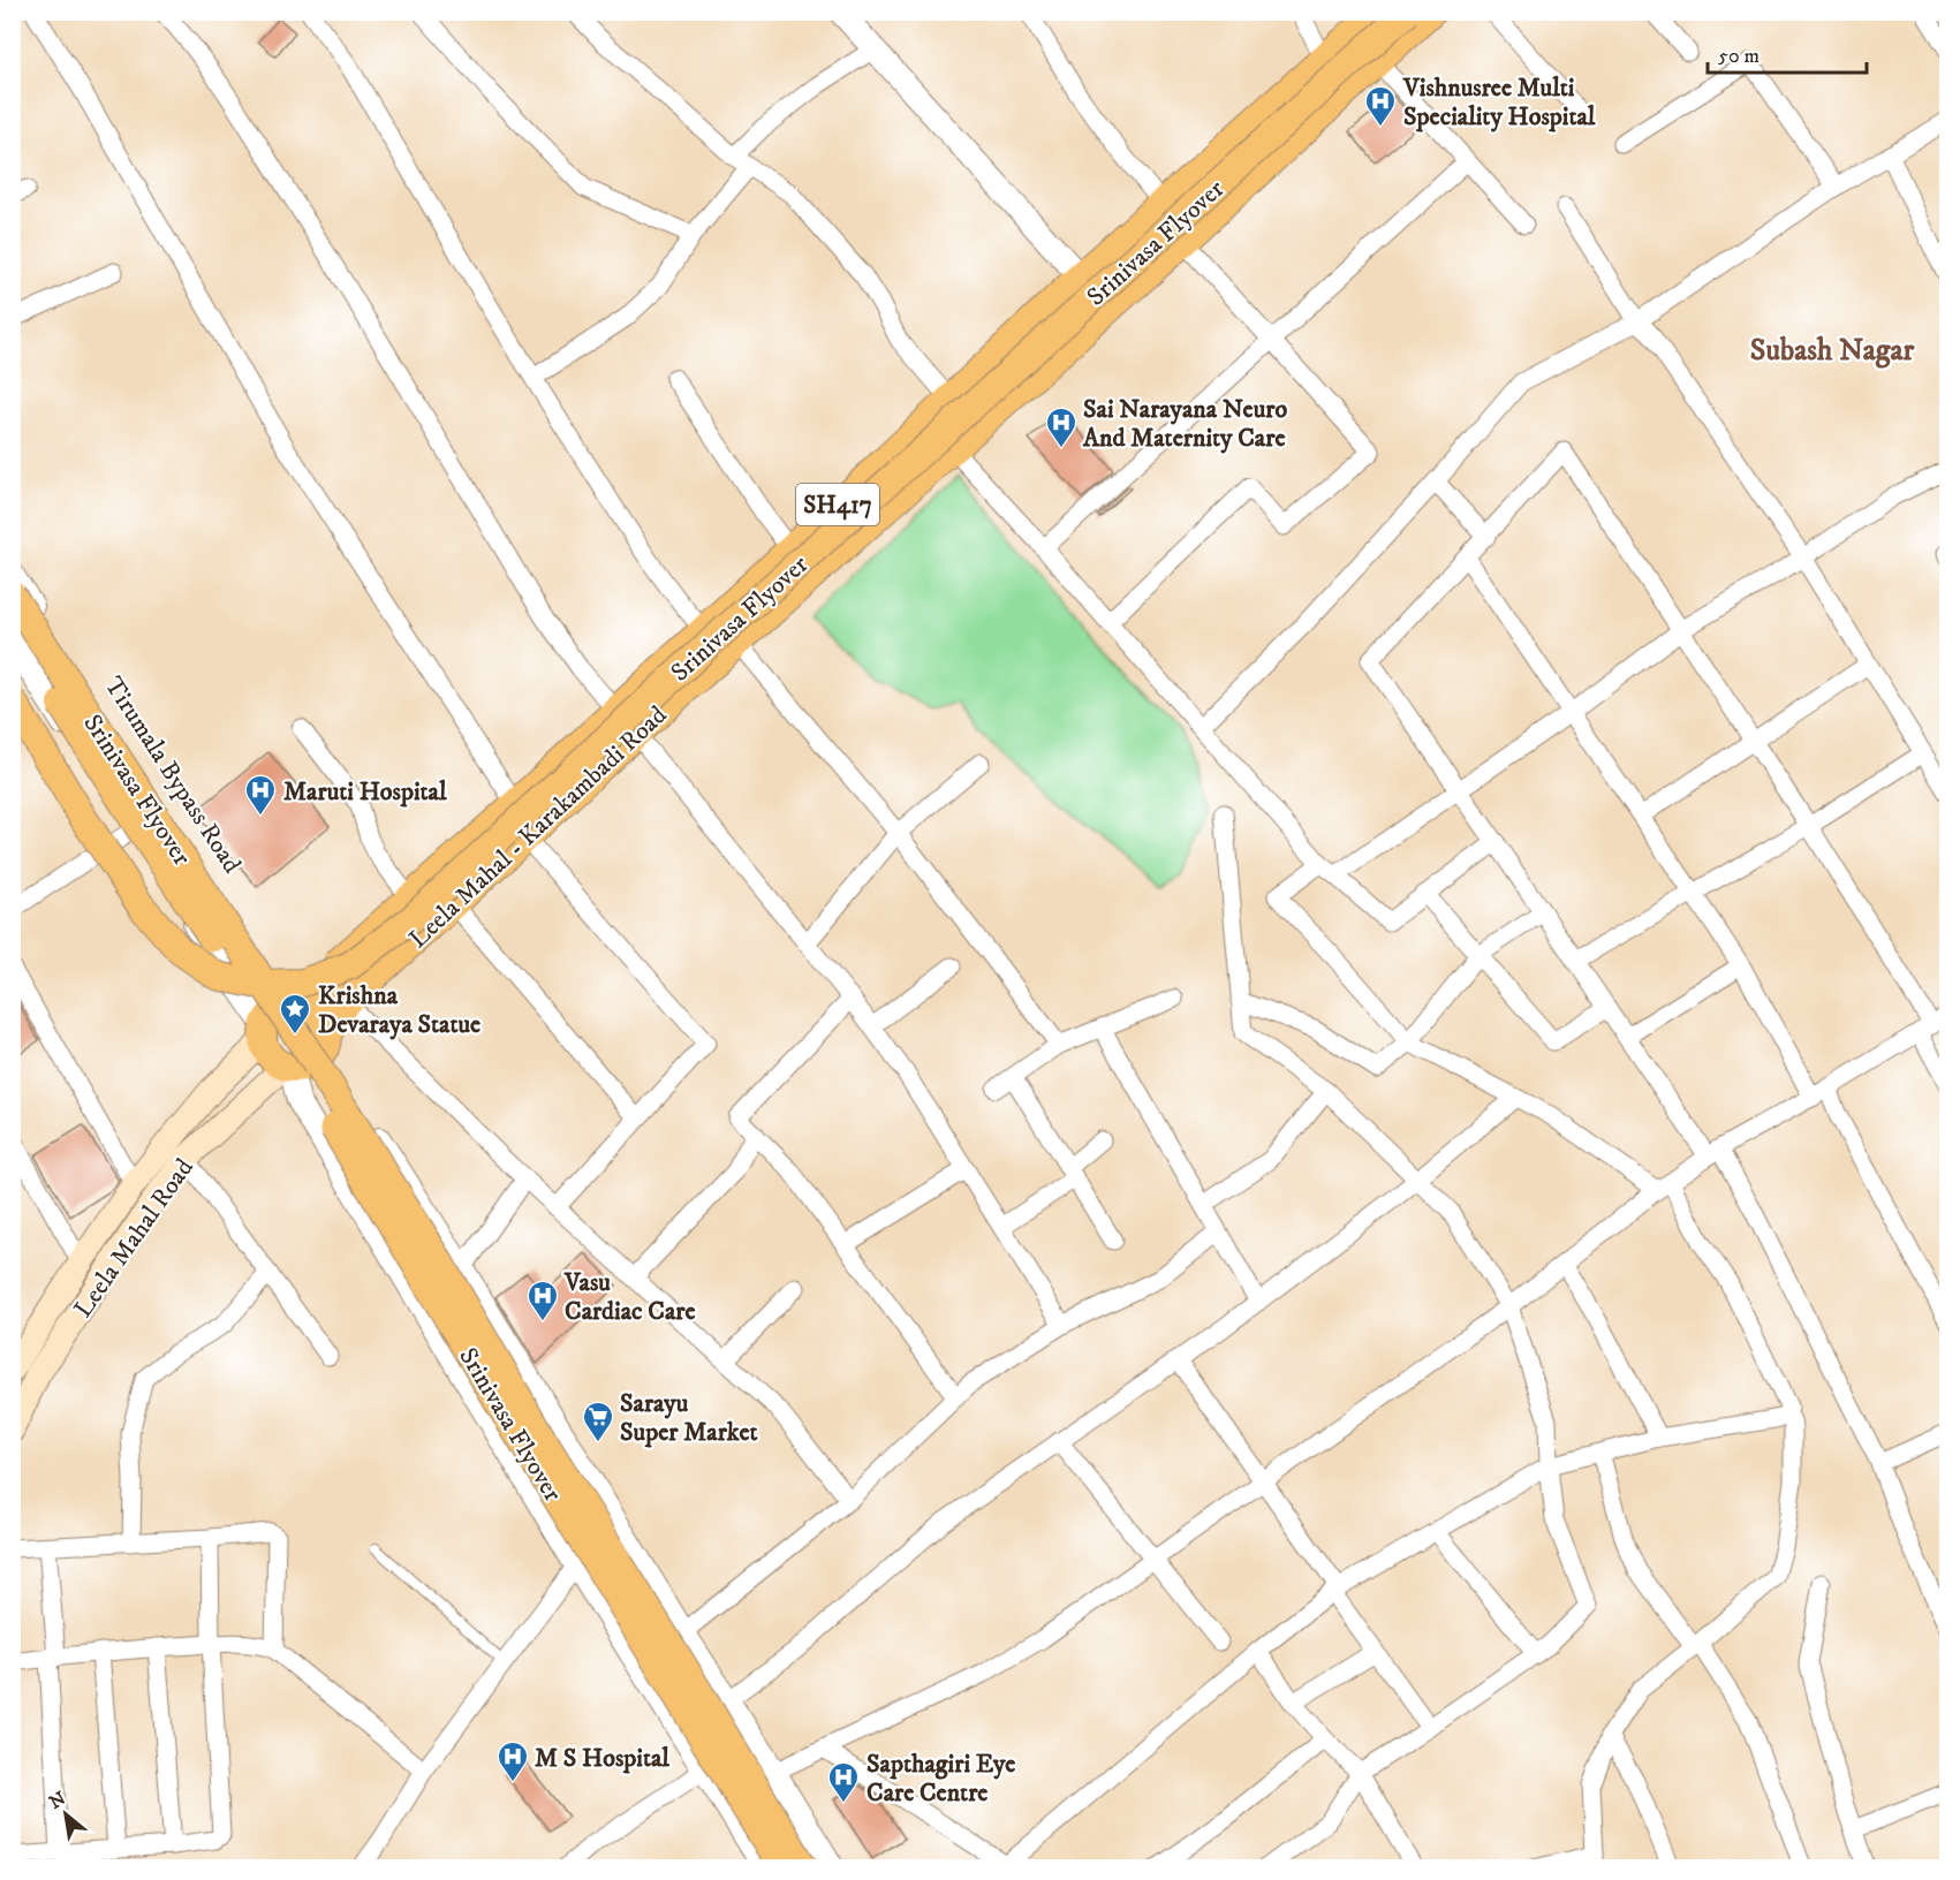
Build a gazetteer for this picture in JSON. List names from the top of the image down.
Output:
{
  "streets": {
    "main road": [
      "Srinivasa Flyover",
      "SH417",
      "Leela Mahal - Karakambadi Road",
      "Leela Mahal Road"
    ],
    "street": ["Tirumala Bypass Road"]
  },
  "crossings": [
    ["Tirumala Bypass Road", "Leela Mahal - Karakambadi Road"],
    ["Tirumala Bypass Road", "Leela Mahal Road"],
    ["Leela Mahal - Karakambadi Road", "Leela Mahal Road"]
  ],
  "districts": ["Subash Nagar"],
  "places": {
    "hospital": [
      "Vishnusree Multi Speciality Hospital",
      "Sai Narayana Neuro And Maternity Care",
      "Maruti Hospital",
      "Vasu Cardiac Care",
      "M S Hospital",
      "Sapthagiri Eye Care Centre"
    ],
    "place": ["Krishna Devaraya Statue"],
    "supermarket": ["Sarayu Super Market"]
  },
  "scale_bar": "50 m",
  "north": "top left"
}
